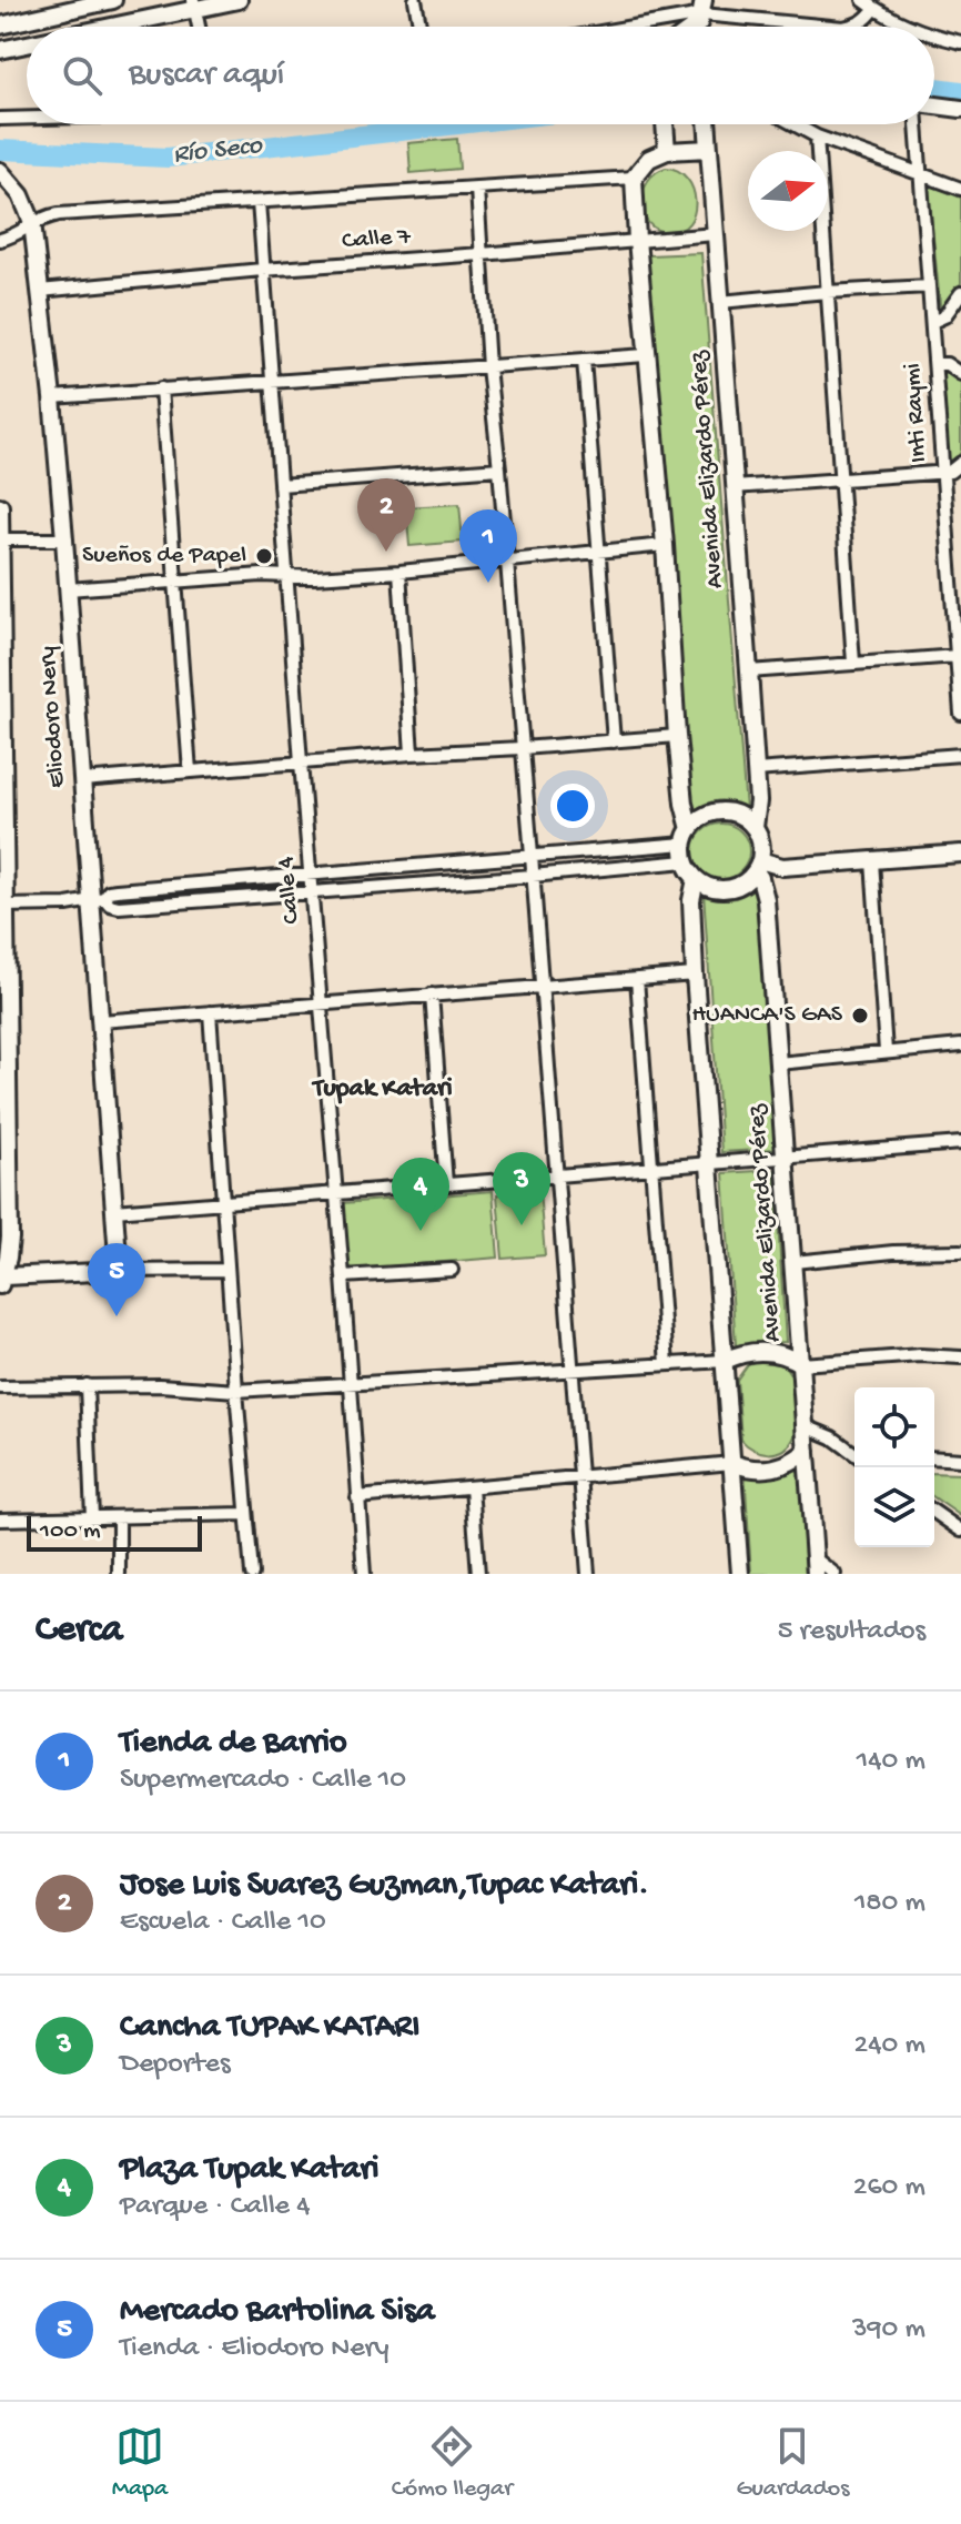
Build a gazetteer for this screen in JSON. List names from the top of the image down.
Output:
{
  "streets": {
    "main road": ["Avenida Elizardo Pérez", "Eliodoro Nery"],
    "street": ["Calle 7", "Inti Raymi", "Calle 4"]
  },
  "crossings": [
    ["Calle 7", "Avenida Elizardo Pérez"],
    ["Calle 7", "Eliodoro Nery"],
    ["Calle 7", "Calle 4"]
  ],
  "districts": ["Tupak Katari"],
  "water": ["Río Seco"],
  "places": ["Sueños de Papel", "HUANCA'S GAS"],
  "scale_bar": "100 m",
  "north": "right",
  "page": {
    "search": "Buscar aquí",
    "pins": [
      "2",
      "1",
      "3",
      "4",
      "5"
    ],
    "scale": "100 m",
    "heading": ["Cerca", "5 resultados"],
    "list": [
      {
        "mark": "1",
        "name": "Tienda de Barrio",
        "note": "Supermercado · Calle 10",
        "value": "140 m"
      },
      {
        "mark": "2",
        "name": "Jose Luis Suarez Guzman,Tupac Katari.",
        "note": "Escuela · Calle 10",
        "value": "180 m"
      },
      {
        "mark": "3",
        "name": "Cancha TUPAK KATARI",
        "note": "Deportes",
        "value": "240 m"
      },
      {
        "mark": "4",
        "name": "Plaza Tupak Katari",
        "note": "Parque · Calle 4",
        "value": "260 m"
      },
      {
        "mark": "5",
        "name": "Mercado Bartolina Sisa",
        "note": "Tienda · Eliodoro Nery",
        "value": "390 m"
      }
    ],
    "nav": ["Mapa", "Cómo llegar", "Guardados"]
  }
}
